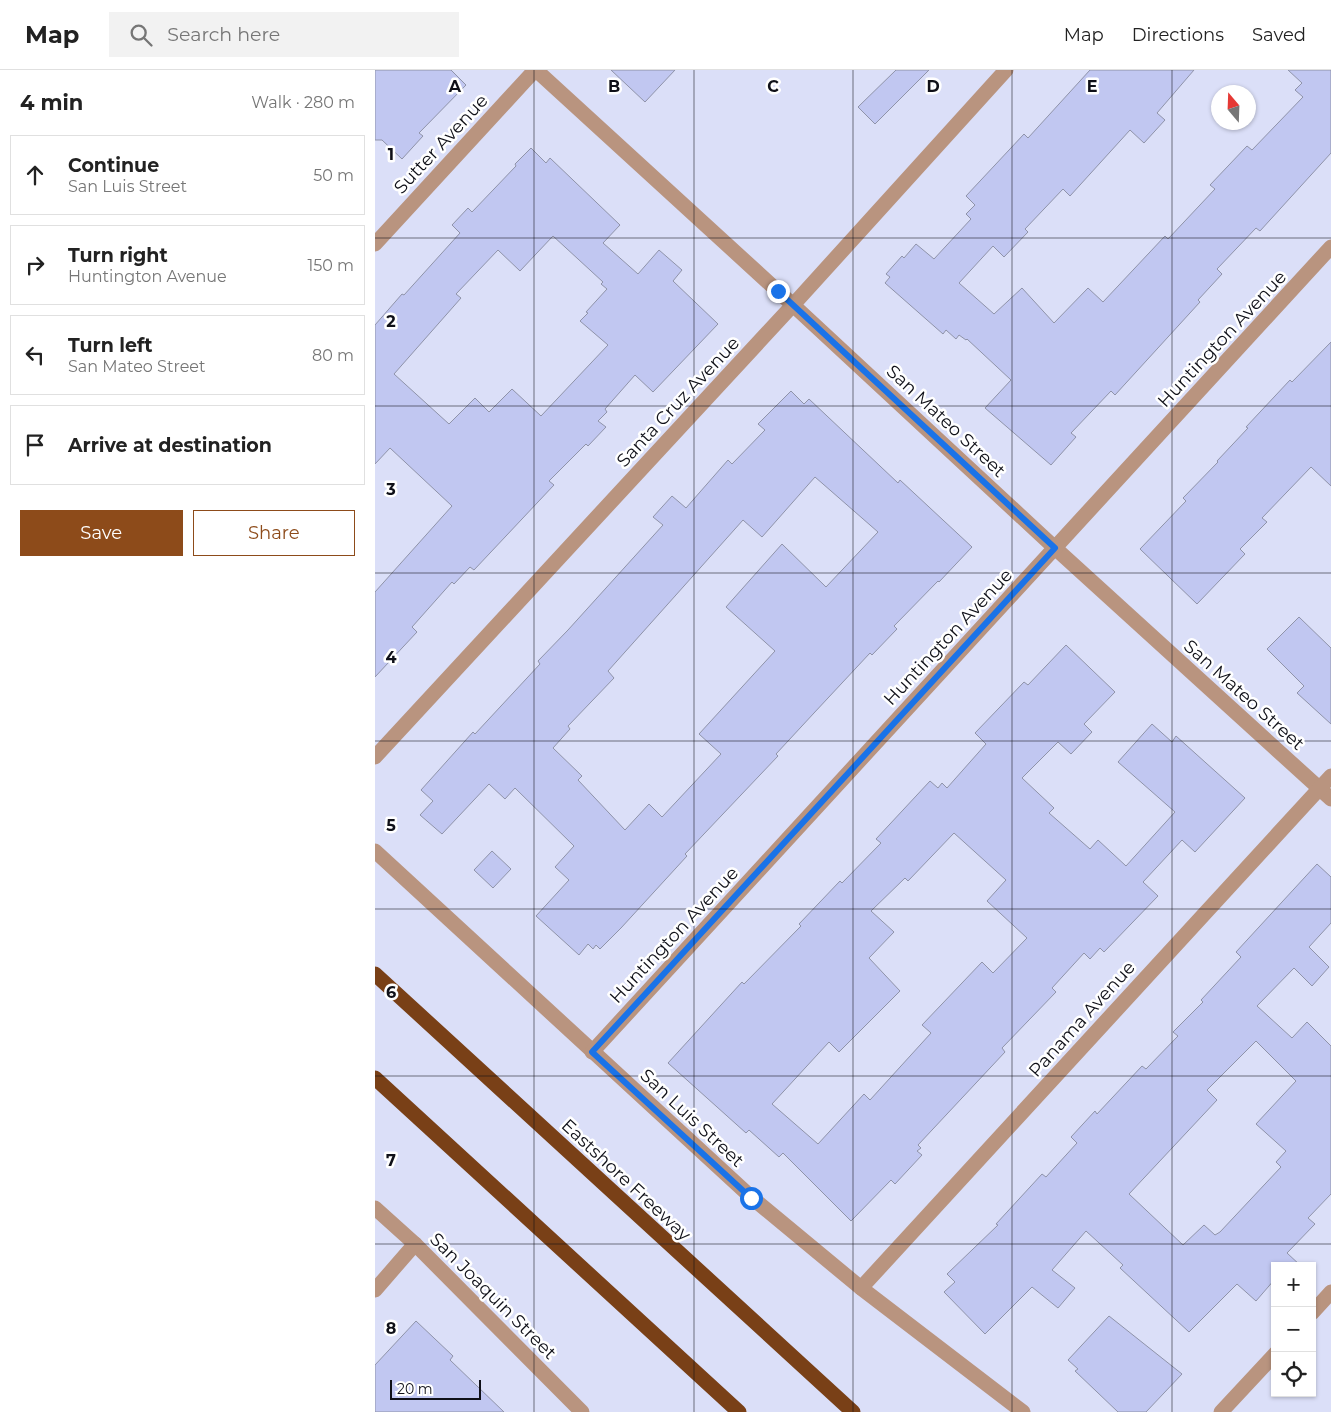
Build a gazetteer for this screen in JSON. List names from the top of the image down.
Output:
{
  "streets": {
    "highway": ["Eastshore Freeway"],
    "street": [
      "Sutter Avenue",
      "Huntington Avenue",
      "Santa Cruz Avenue",
      "San Mateo Street",
      "Panama Avenue",
      "San Luis Street",
      "San Joaquin Street"
    ]
  },
  "crossings": [
    ["Sutter Avenue", "San Mateo Street"],
    ["Huntington Avenue", "San Mateo Street"],
    ["Huntington Avenue", "San Luis Street"],
    ["Santa Cruz Avenue", "San Mateo Street"],
    ["San Mateo Street", "Panama Avenue"],
    ["Panama Avenue", "San Luis Street"]
  ],
  "scale_bar": "20 m",
  "north": "top",
  "page": {
    "header": "Map",
    "search": "Search here",
    "nav": ["Map", "Directions", "Saved"],
    "heading": ["4 min", "Walk · 280 m"],
    "list": [
      ["Continue", "San Luis Street", "50 m"],
      ["Turn right", "Huntington Avenue", "150 m"],
      ["Turn left", "San Mateo Street", "80 m"],
      "Arrive at destination"
    ],
    "buttons": ["Save", "Share"],
    "map_buttons": ["+", "−"],
    "scale": "20 m"
  },
  "grid": {
    "columns": [
      "A",
      "B",
      "C",
      "D",
      "E"
    ],
    "rows": [
      "1",
      "2",
      "3",
      "4",
      "5",
      "6",
      "7",
      "8"
    ]
  }
}
